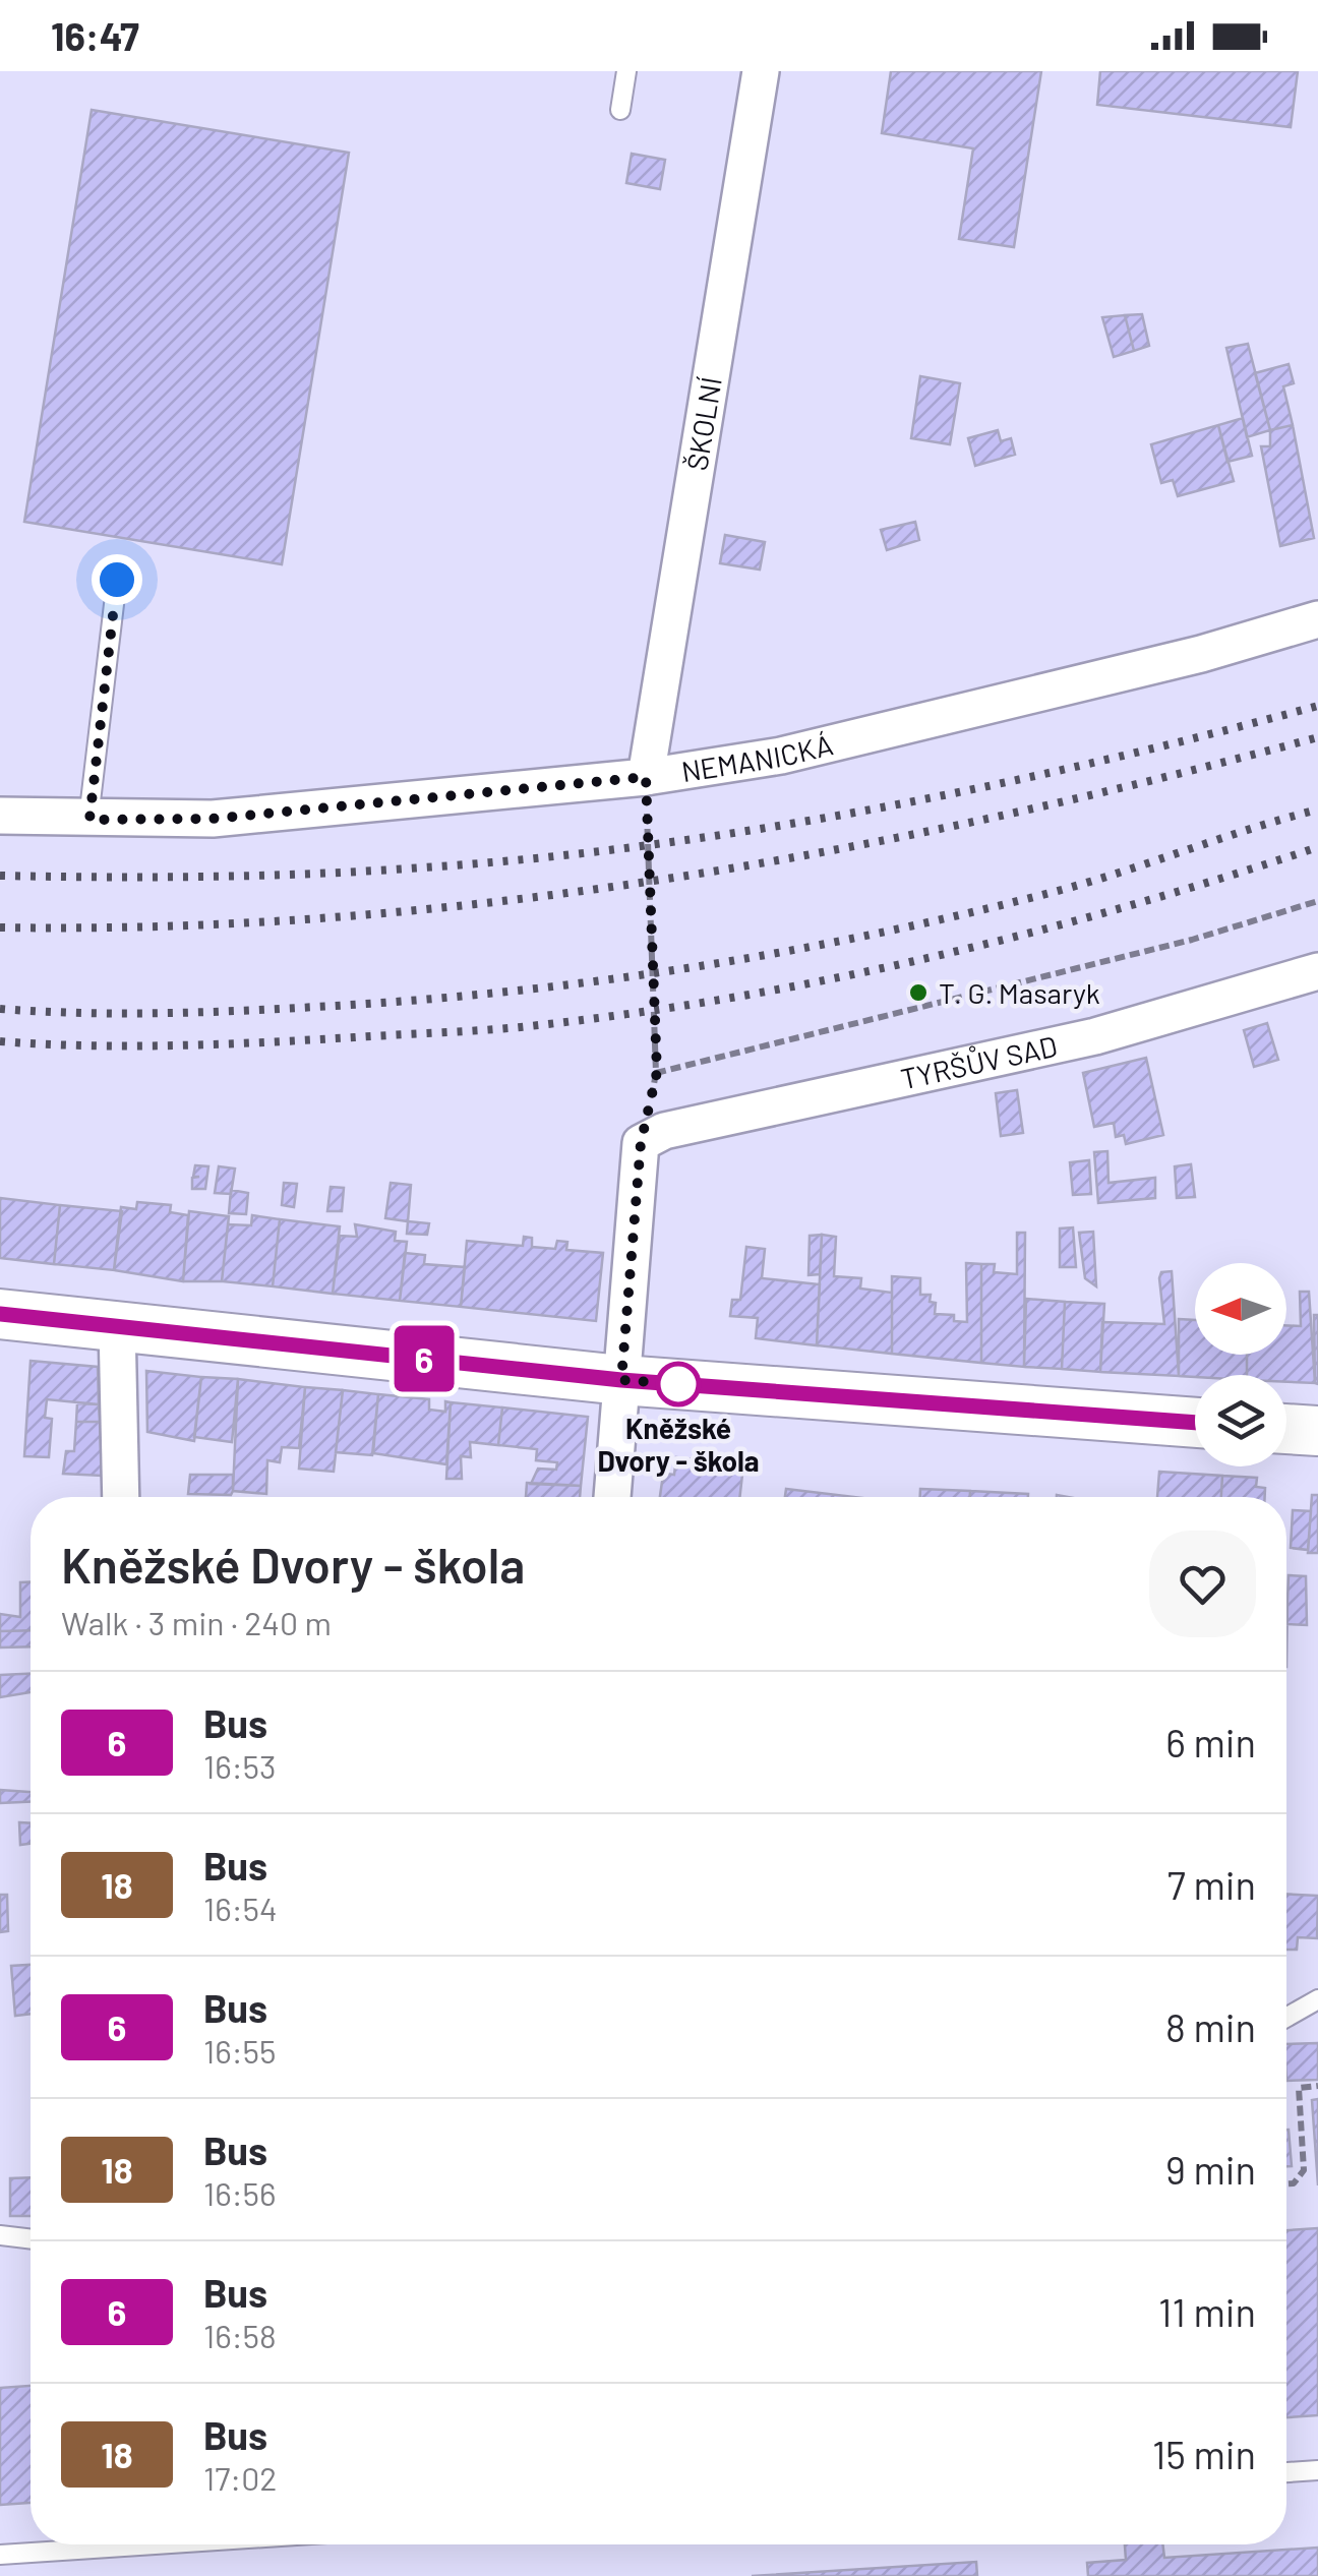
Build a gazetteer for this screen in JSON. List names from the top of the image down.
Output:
{
  "streets": {
    "street": ["ŠKOLNÍ", "NEMANICKÁ", "TYRŠŮV SAD"]
  },
  "crossings": [
    ["ŠKOLNÍ", "NEMANICKÁ"]
  ],
  "places": ["T. G. Masaryk", "Kněžské Dvory - škola"],
  "lines": ["bus line 6"],
  "north": "left",
  "page": {
    "status": "16:47",
    "on_map": "6",
    "heading": ["Kněžské Dvory - škola", "Walk · 3 min · 240 m"],
    "list": [
      {
        "mark": "6",
        "name": "Bus",
        "note": "16:53",
        "value": "6 min"
      },
      {
        "mark": "18",
        "name": "Bus",
        "note": "16:54",
        "value": "7 min"
      },
      {
        "mark": "6",
        "name": "Bus",
        "note": "16:55",
        "value": "8 min"
      },
      {
        "mark": "18",
        "name": "Bus",
        "note": "16:56",
        "value": "9 min"
      },
      {
        "mark": "6",
        "name": "Bus",
        "note": "16:58",
        "value": "11 min"
      },
      {
        "mark": "18",
        "name": "Bus",
        "note": "17:02",
        "value": "15 min"
      }
    ]
  }
}
